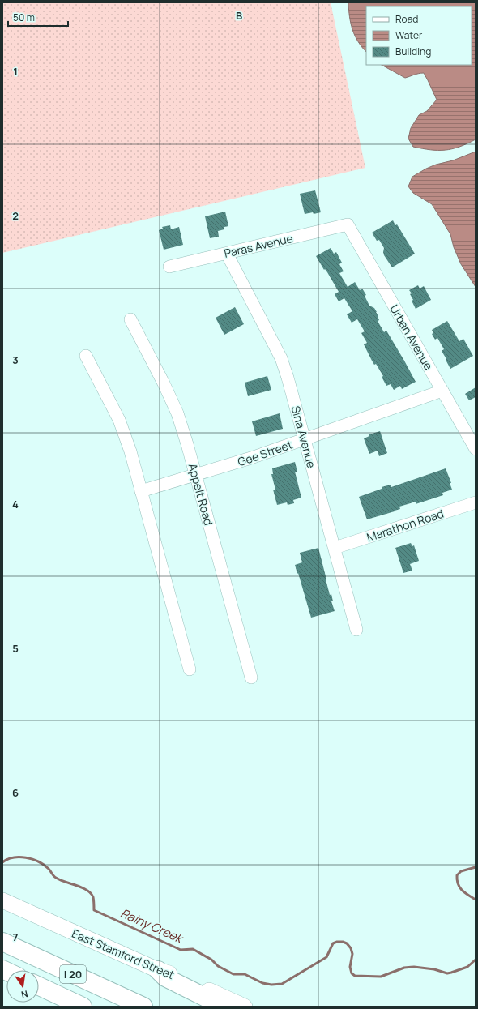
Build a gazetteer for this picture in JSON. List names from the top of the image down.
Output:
{
  "streets": {
    "highway": ["I 20"],
    "main road": ["East Stamford Street"],
    "street": [
      "Paras Avenue",
      "Urban Avenue",
      "Sina Avenue",
      "Gee Street",
      "Appelt Road",
      "Marathon Road"
    ]
  },
  "crossings": [
    ["Paras Avenue", "Urban Avenue"],
    ["Paras Avenue", "Sina Avenue"],
    ["Urban Avenue", "Gee Street"],
    ["Sina Avenue", "Gee Street"],
    ["Sina Avenue", "Marathon Road"],
    ["Gee Street", "Appelt Road"]
  ],
  "water": ["Rainy Creek"],
  "legend": ["Road", "Water", "Building"],
  "scale_bar": "50 m",
  "north": "bottom",
  "grid": {
    "columns": ["B"],
    "rows": [
      "1",
      "2",
      "3",
      "4",
      "5",
      "6",
      "7"
    ]
  }
}
